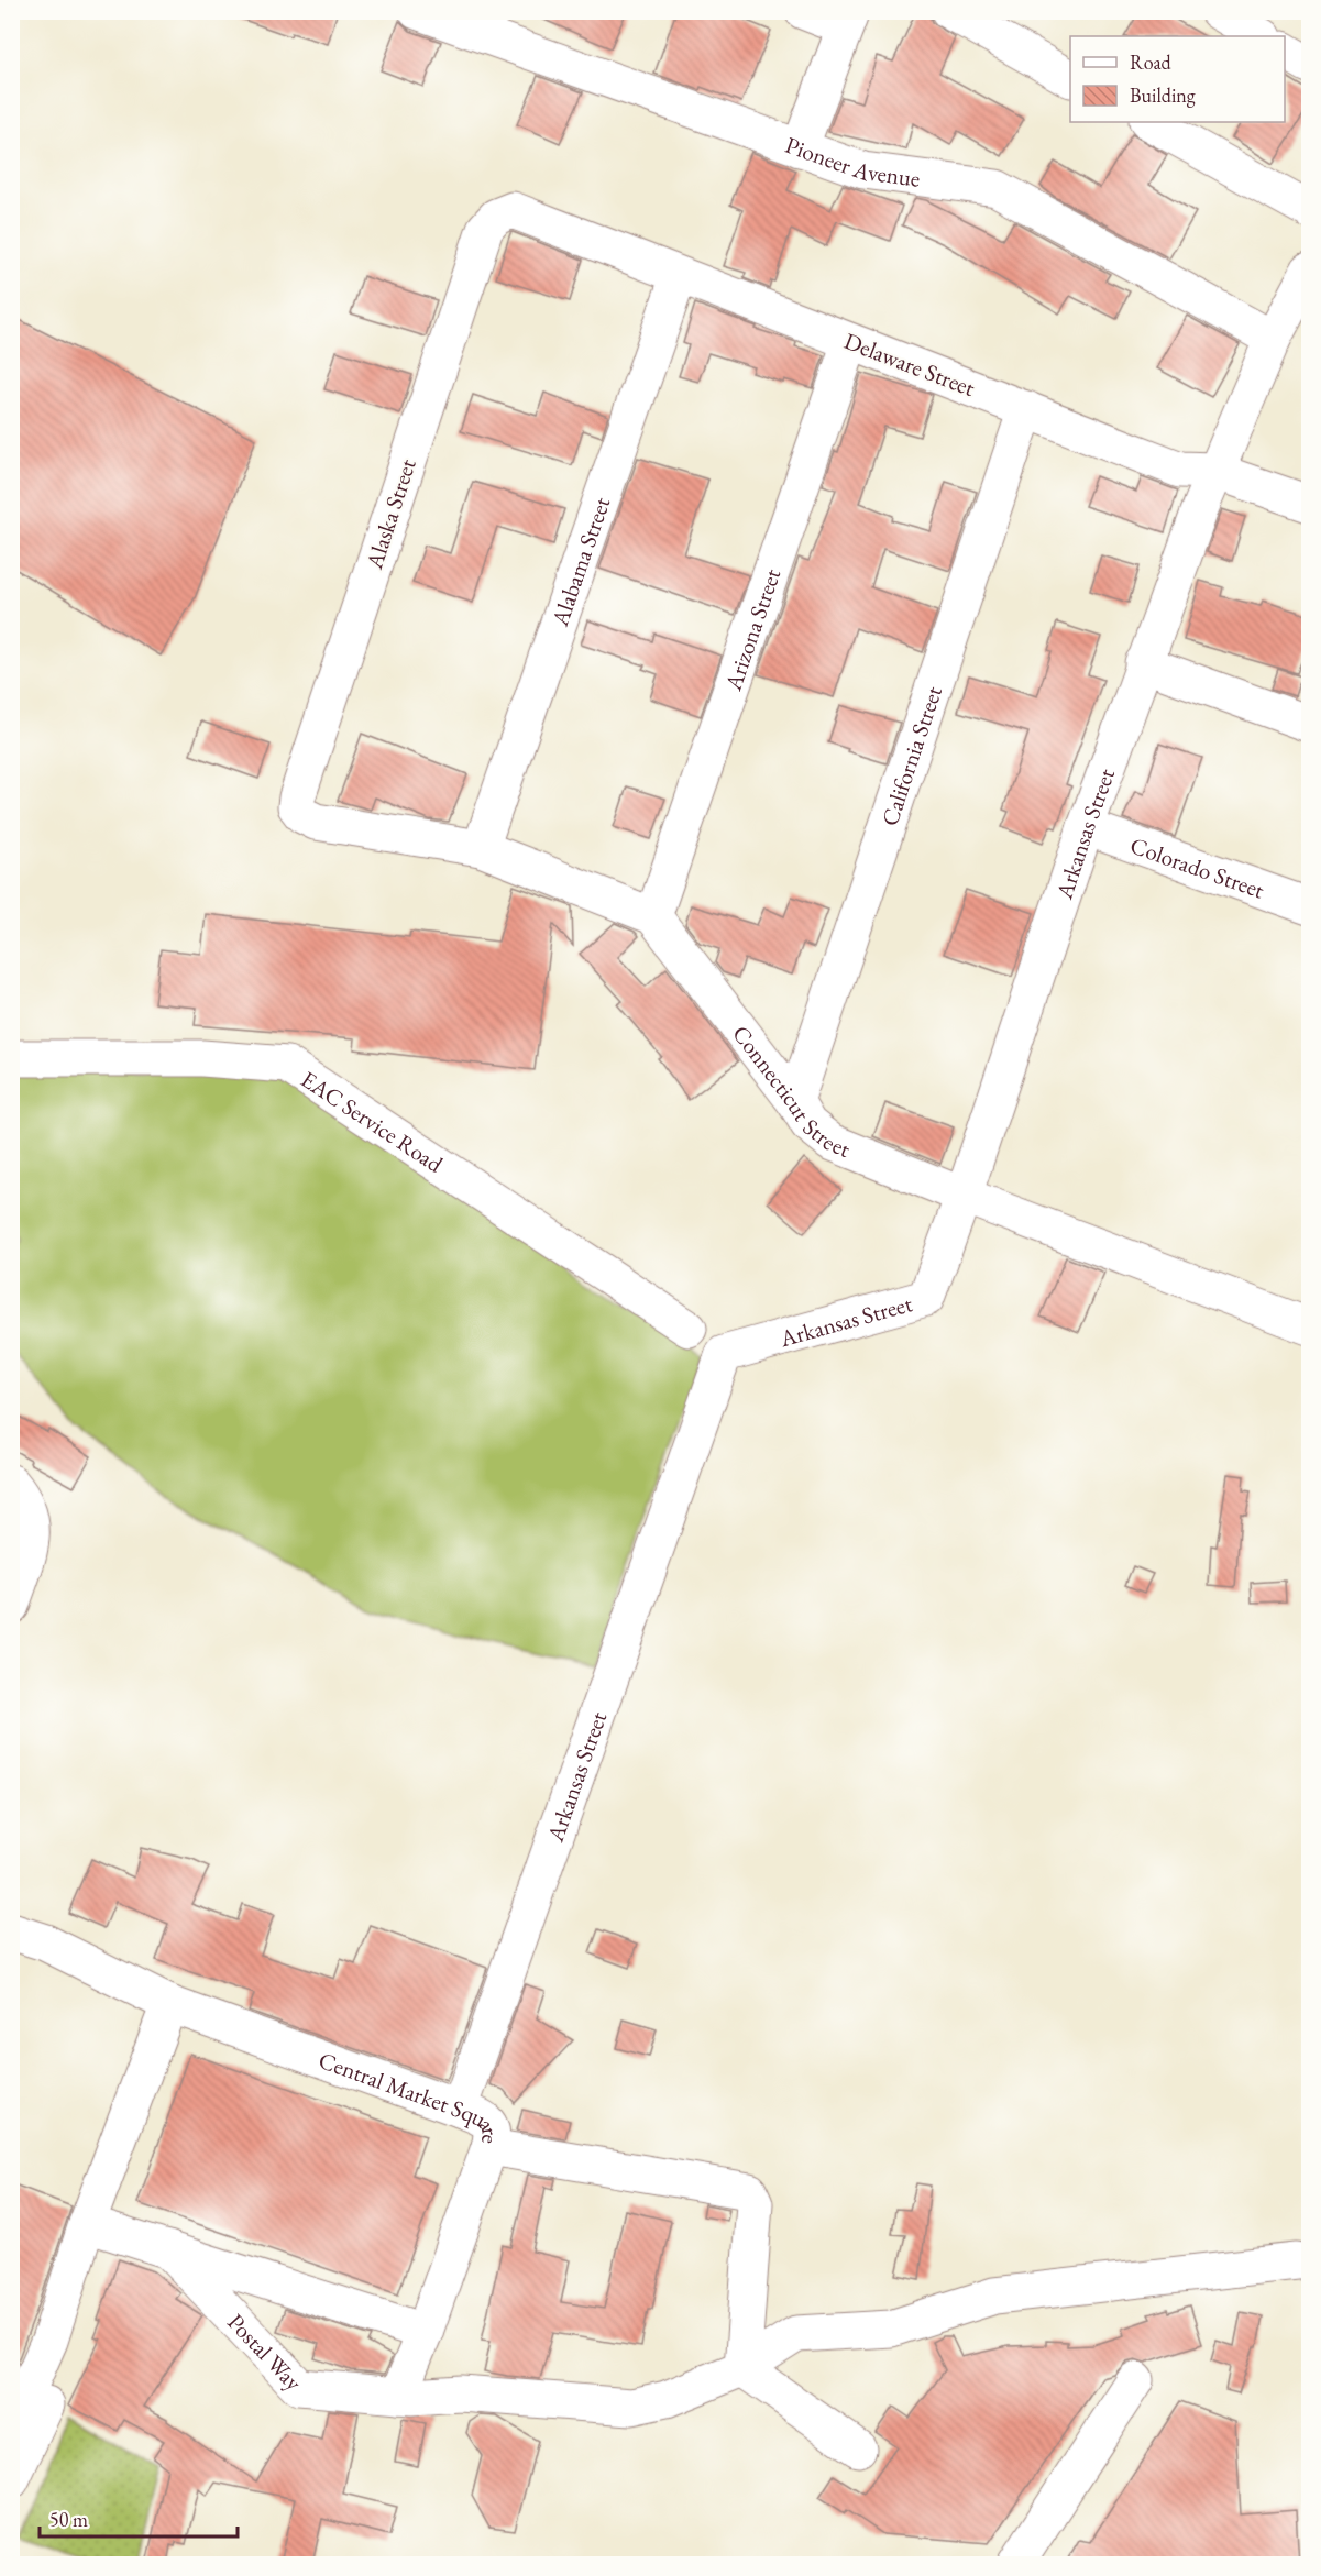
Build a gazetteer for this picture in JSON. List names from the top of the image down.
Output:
{
  "streets": {
    "street": [
      "Pioneer Avenue",
      "Delaware Street",
      "Alaska Street",
      "Alabama Street",
      "Arizona Street",
      "California Street",
      "Arkansas Street",
      "Colorado Street",
      "Connecticut Street",
      "EAC Service Road",
      "Central Market Square",
      "Postal Way"
    ]
  },
  "crossings": [
    ["Pioneer Avenue", "Arkansas Street"],
    ["Delaware Street", "Alaska Street"],
    ["Delaware Street", "Alabama Street"],
    ["Delaware Street", "Arizona Street"],
    ["Delaware Street", "California Street"],
    ["Delaware Street", "Arkansas Street"],
    ["Alaska Street", "Alabama Street"],
    ["Arizona Street", "Connecticut Street"],
    ["California Street", "Connecticut Street"],
    ["Arkansas Street", "Colorado Street"],
    ["Arkansas Street", "Connecticut Street"],
    ["Arkansas Street", "Central Market Square"]
  ],
  "legend": ["Road", "Building"],
  "scale_bar": "50 m"
}
